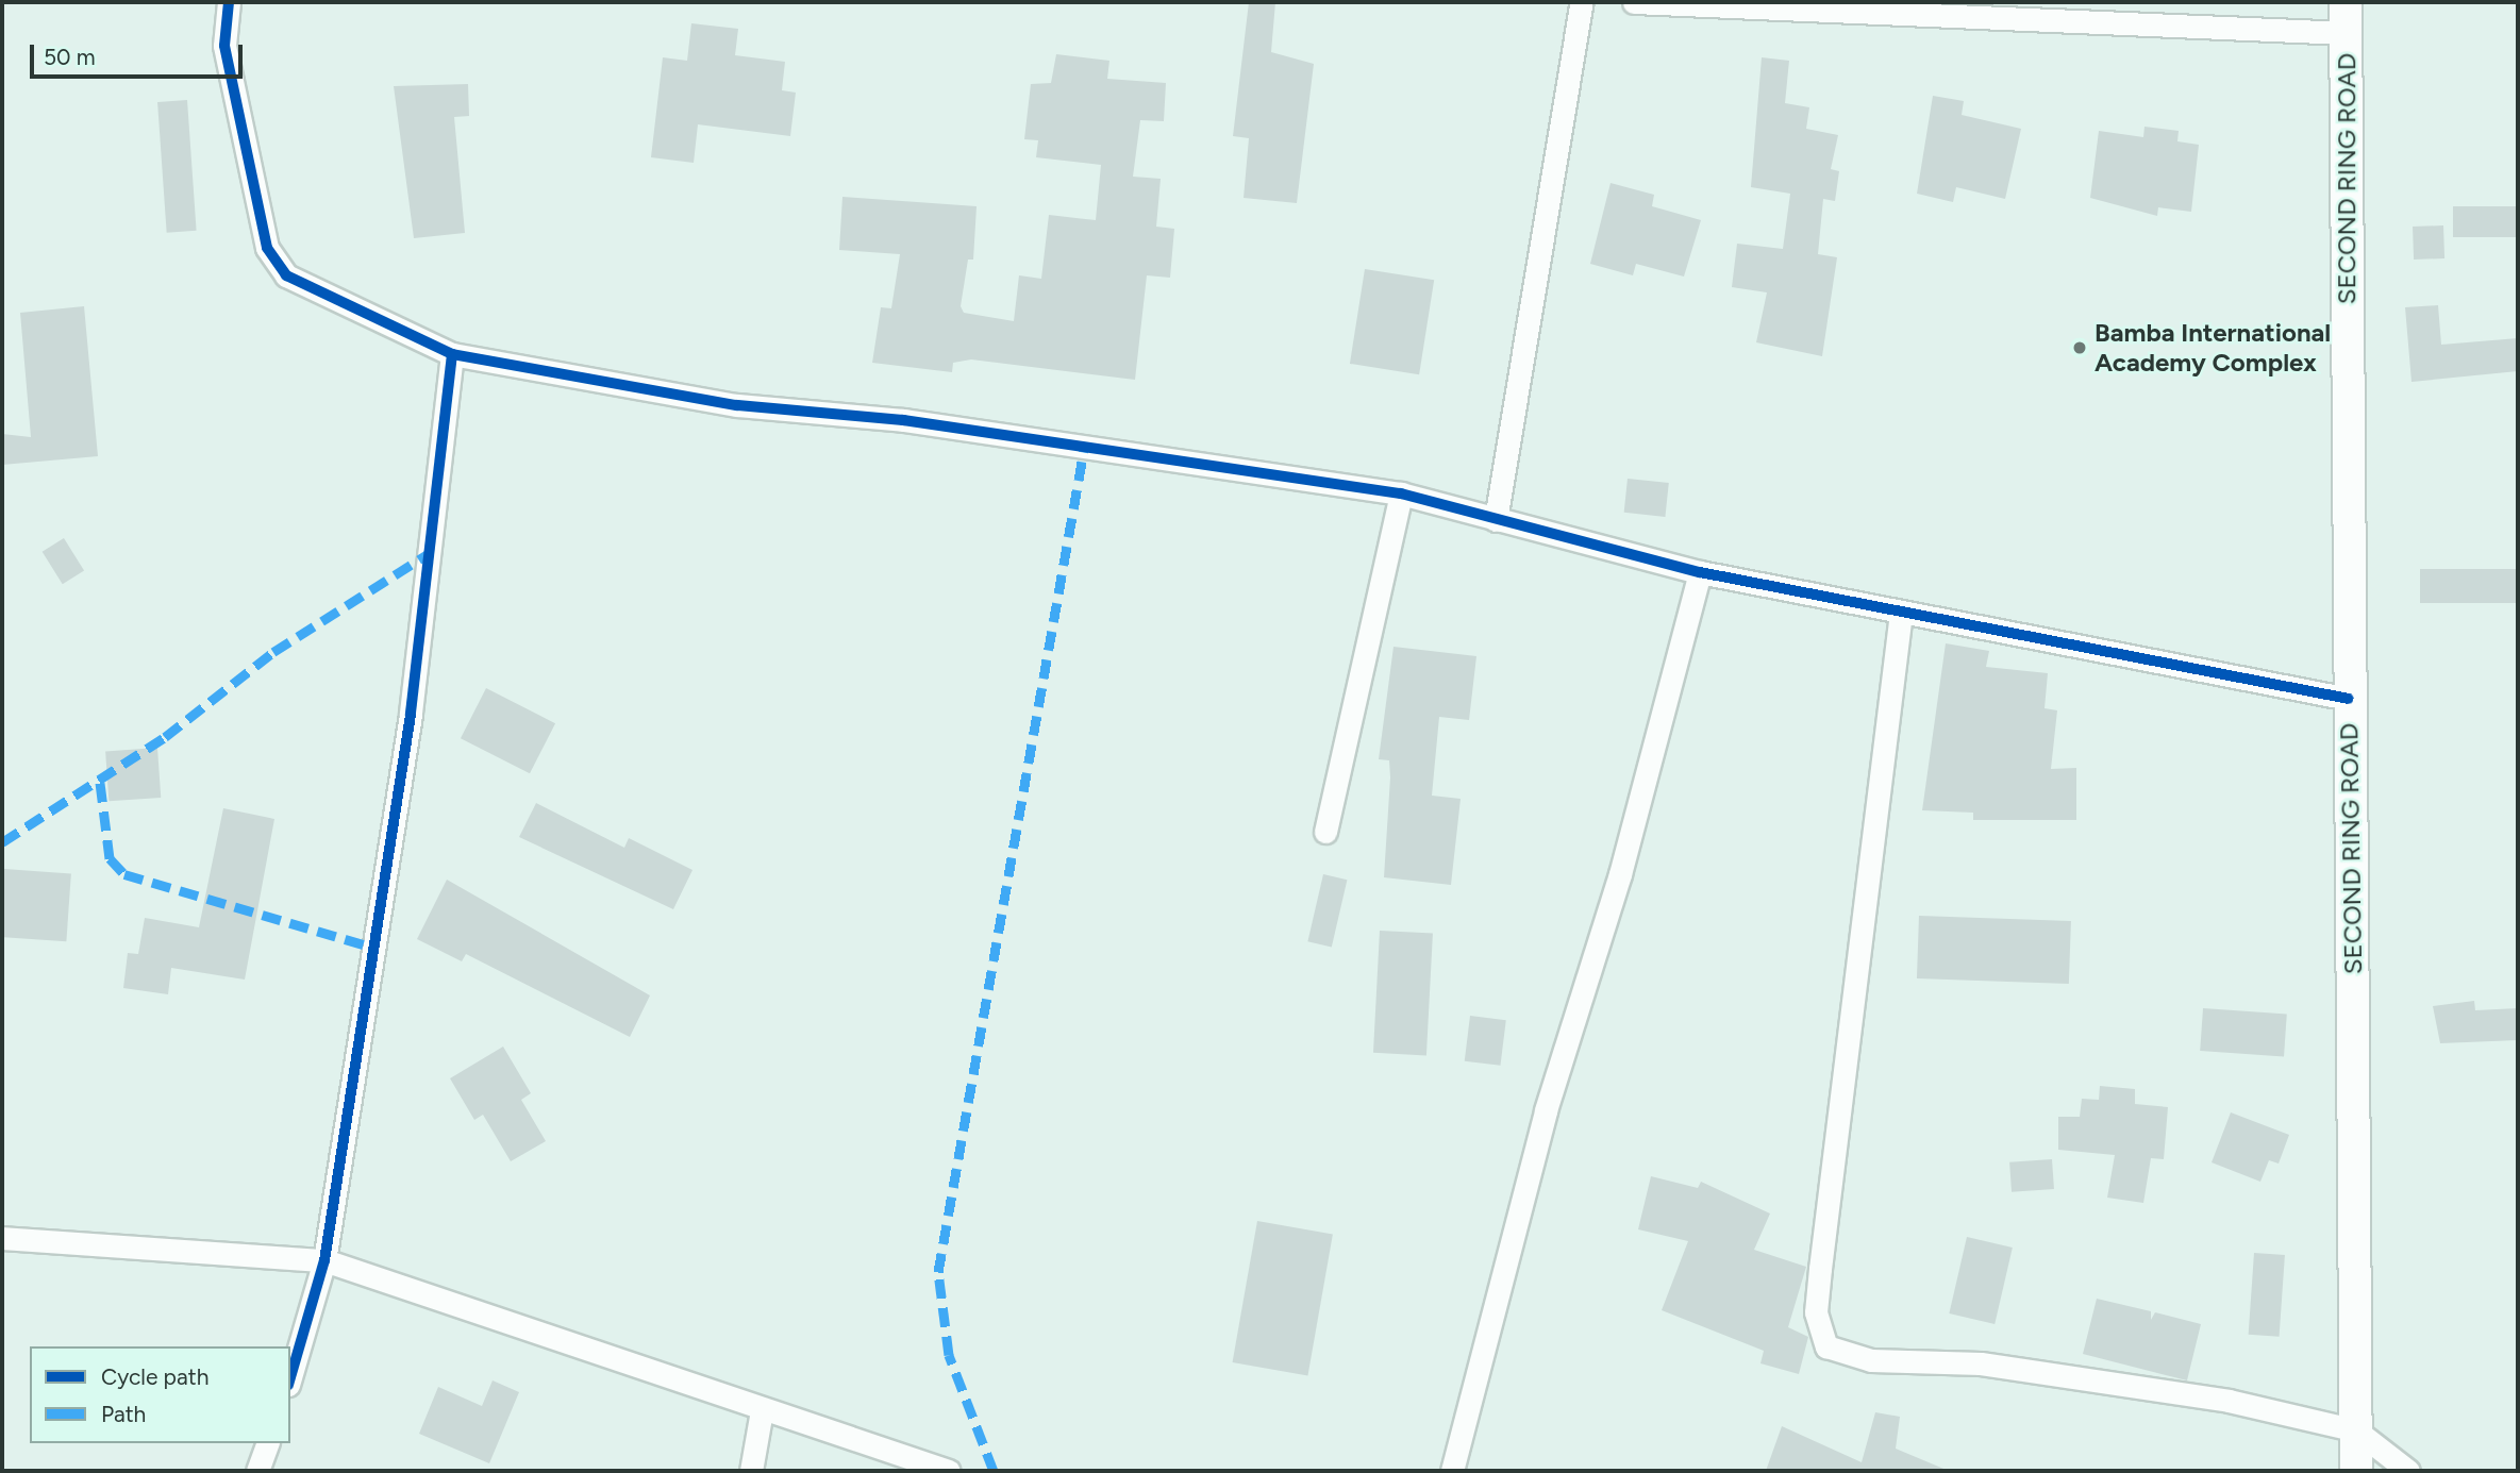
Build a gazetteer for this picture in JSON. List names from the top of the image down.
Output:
{
  "streets": {
    "street": ["SECOND RING ROAD"]
  },
  "places": ["Bamba International Academy Complex"],
  "legend": ["Cycle path", "Path"],
  "scale_bar": "50 m"
}
